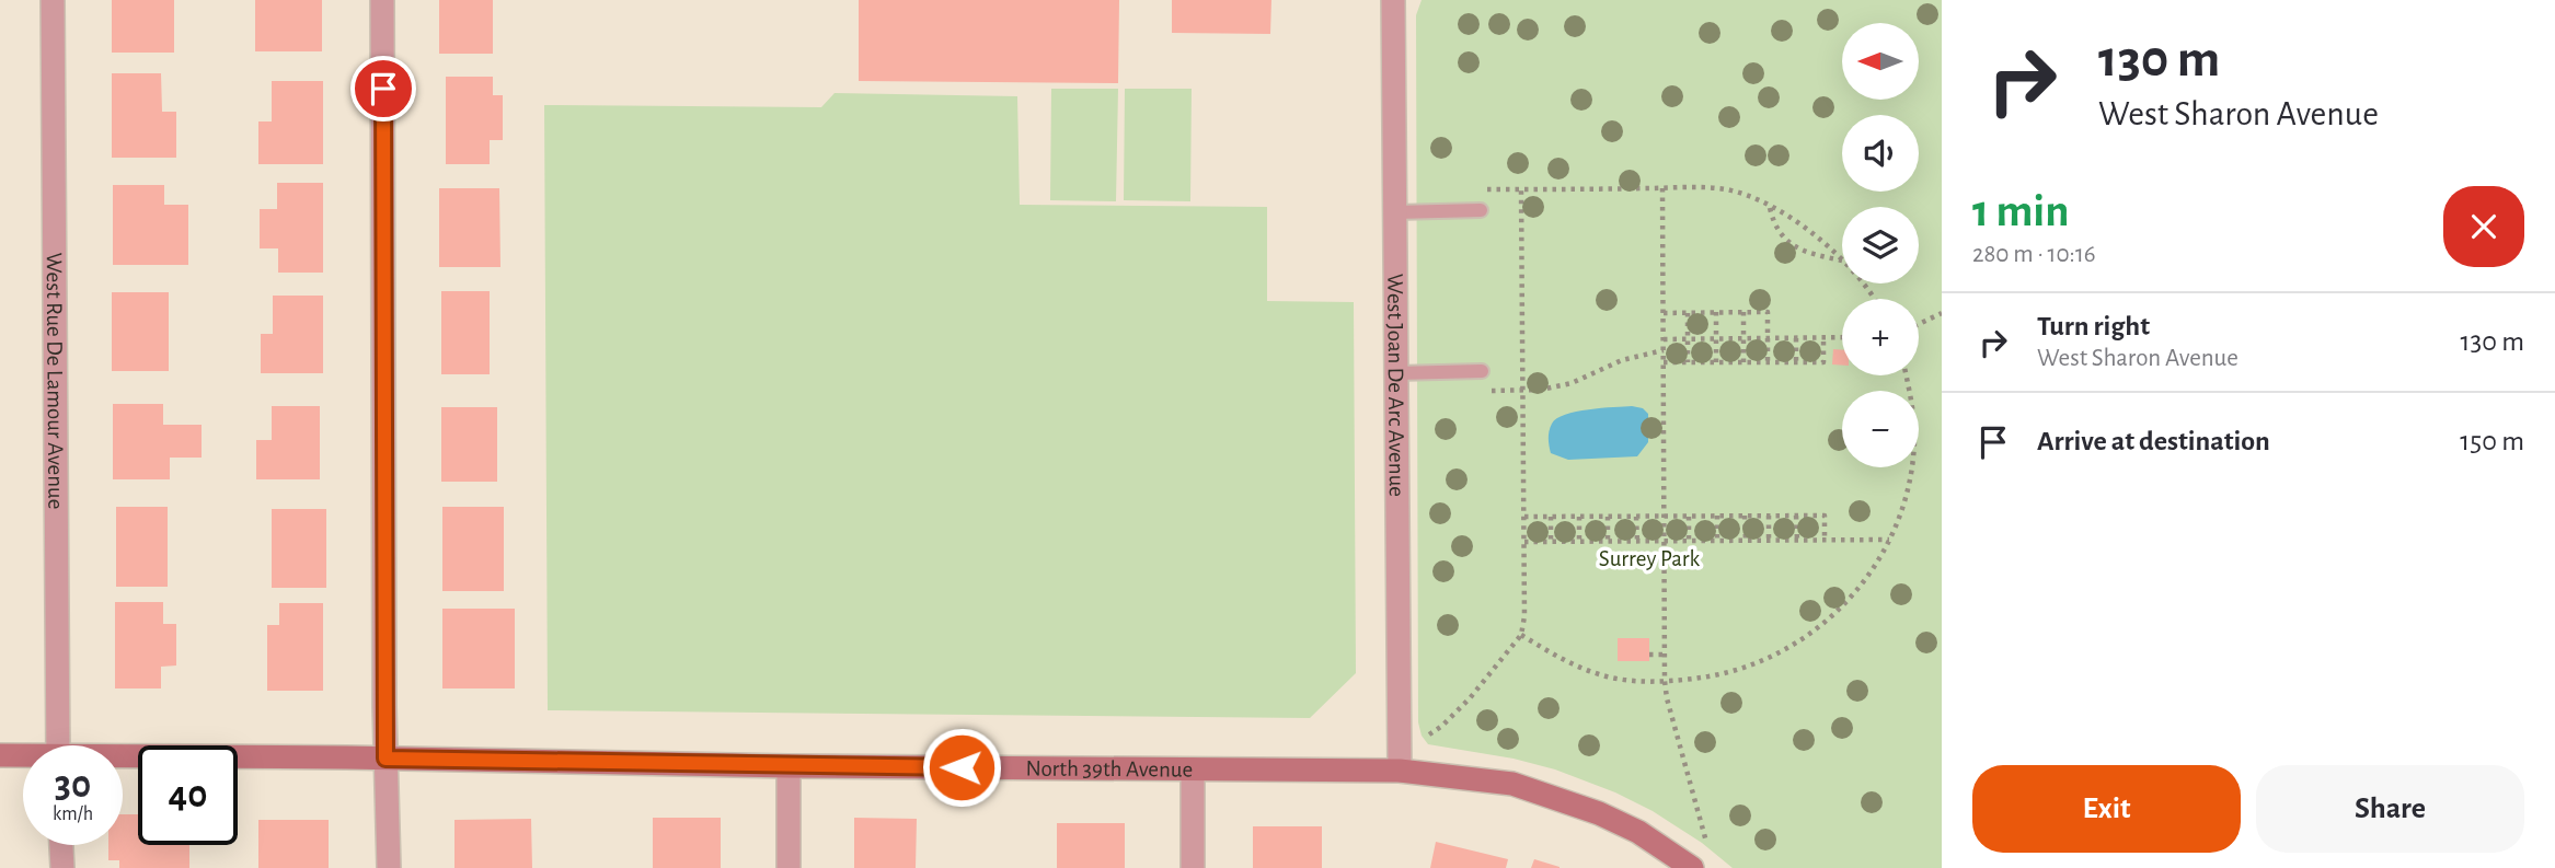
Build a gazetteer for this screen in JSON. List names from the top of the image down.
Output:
{
  "streets": {
    "street": ["West Rue De Lamour Avenue", "West Joan De Arc Avenue", "North 39th Avenue"]
  },
  "crossings": [
    ["West Joan De Arc Avenue", "North 39th Avenue"]
  ],
  "parks": ["Surrey Park"],
  "north": "left",
  "page": {
    "turn": ["130 m", "West Sharon Avenue"],
    "map_buttons": ["+", "−"],
    "heading": ["1 min", "280 m · 10:16"],
    "list": [
      {
        "name": "Turn right",
        "note": "West Sharon Avenue",
        "value": "130 m"
      },
      {
        "name": "Arrive at destination",
        "value": "150 m"
      }
    ],
    "speed": "30 km/h",
    "limit": "40",
    "buttons": ["Exit", "Share"]
  }
}
